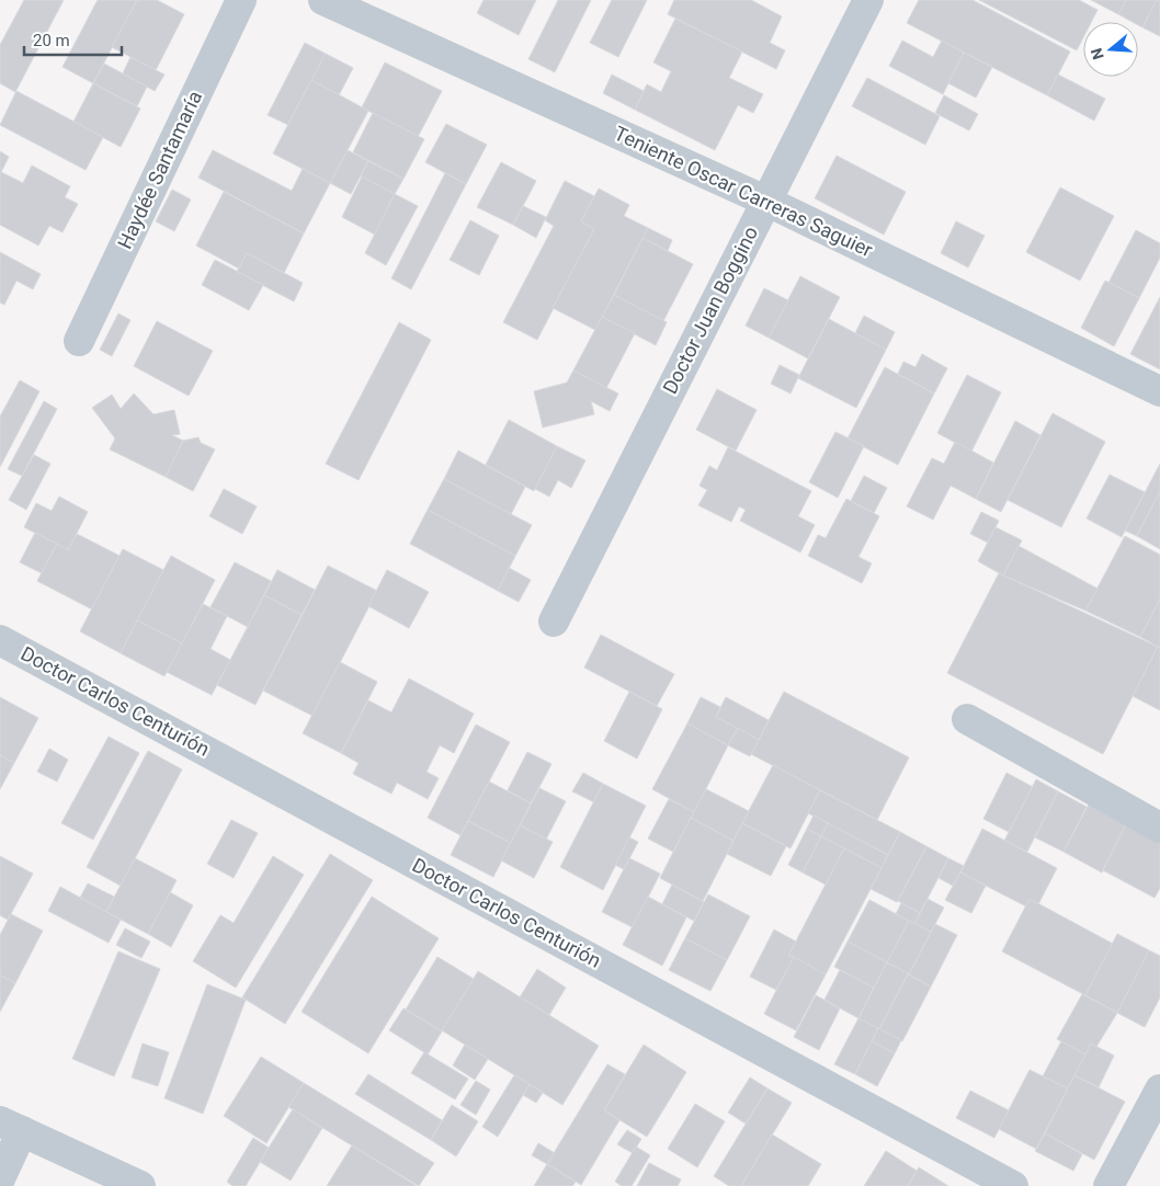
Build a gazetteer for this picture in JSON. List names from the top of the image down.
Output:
{
  "streets": {
    "street": [
      "Haydée Santamaría",
      "Teniente Oscar Carreras Saguier",
      "Doctor Juan Boggino",
      "Doctor Carlos Centurión"
    ]
  },
  "crossings": [
    ["Teniente Oscar Carreras Saguier", "Doctor Juan Boggino"]
  ],
  "scale_bar": "20 m",
  "north": "left"
}
